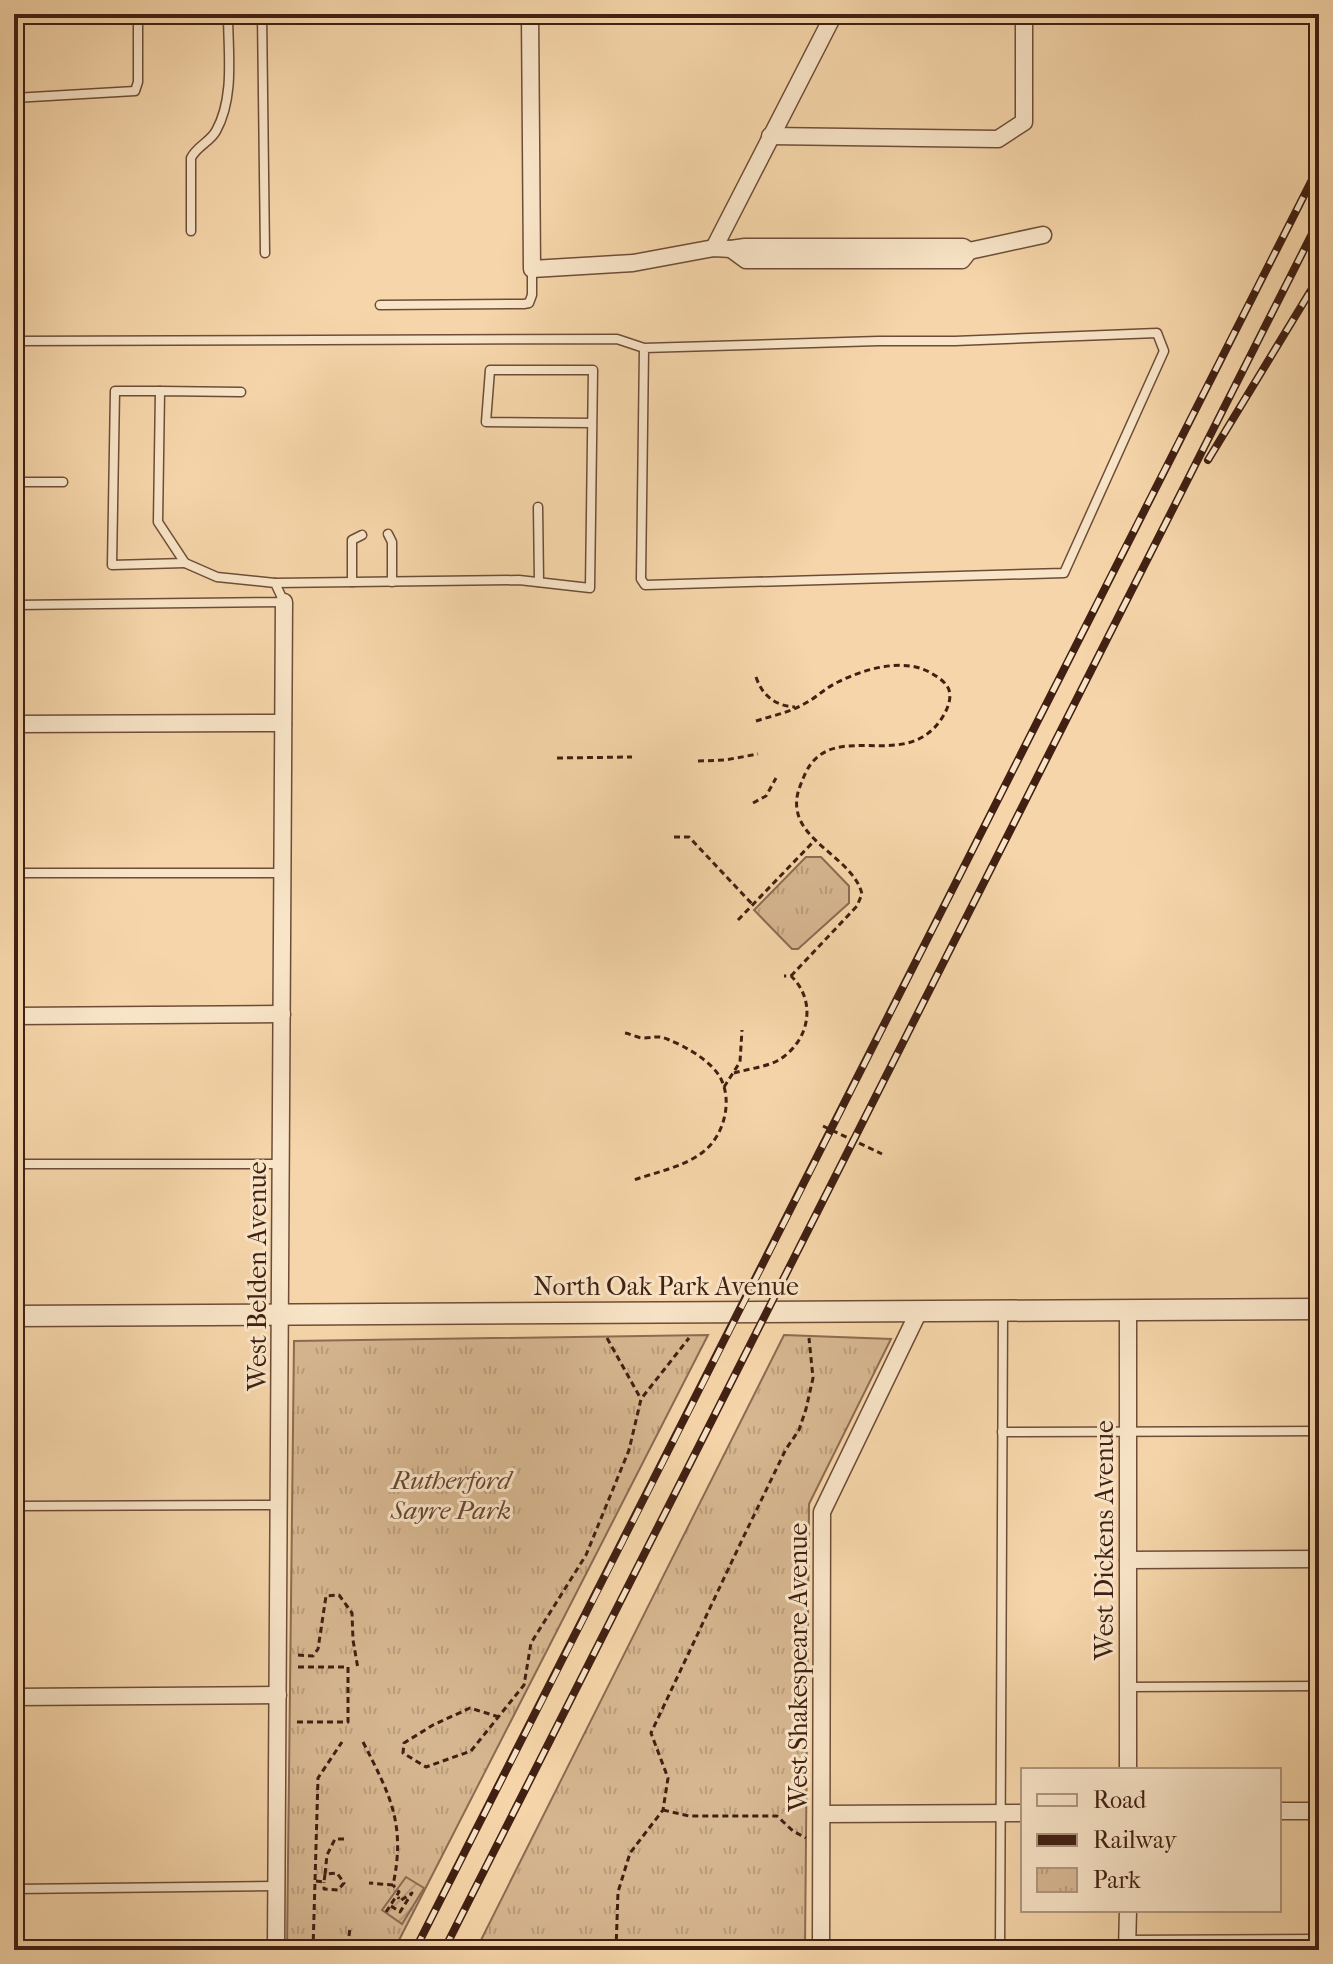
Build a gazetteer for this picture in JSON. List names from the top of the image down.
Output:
{
  "streets": {
    "street": [
      "West Belden Avenue",
      "North Oak Park Avenue",
      "West Dickens Avenue",
      "West Shakespeare Avenue"
    ]
  },
  "crossings": [
    ["West Belden Avenue", "North Oak Park Avenue"],
    ["North Oak Park Avenue", "West Dickens Avenue"],
    ["North Oak Park Avenue", "West Shakespeare Avenue"]
  ],
  "parks": ["Rutherford Sayre Park"],
  "legend": ["Road", "Railway", "Park"]
}
